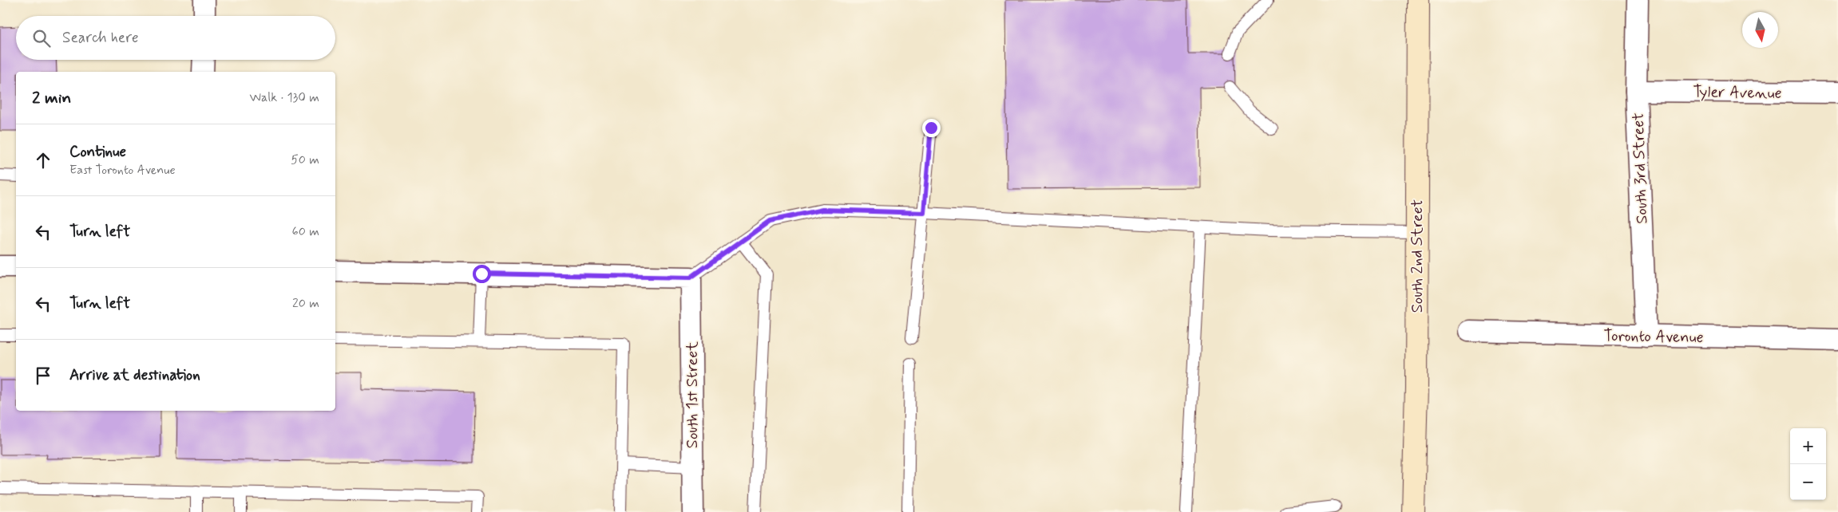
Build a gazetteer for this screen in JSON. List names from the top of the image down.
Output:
{
  "streets": {
    "main road": ["South 2nd Street"],
    "street": [
      "Tyler Avenue",
      "South 3rd Street",
      "Toronto Avenue",
      "South 1st Street"
    ]
  },
  "crossings": [
    ["Tyler Avenue", "South 3rd Street"],
    ["South 3rd Street", "Toronto Avenue"]
  ],
  "north": "bottom",
  "page": {
    "search": "Search here",
    "heading": ["2 min", "Walk · 130 m"],
    "list": [
      ["Continue", "East Toronto Avenue", "50 m"],
      ["Turn left", "60 m"],
      ["Turn left", "20 m"],
      "Arrive at destination"
    ],
    "map_buttons": ["+", "−"]
  }
}
